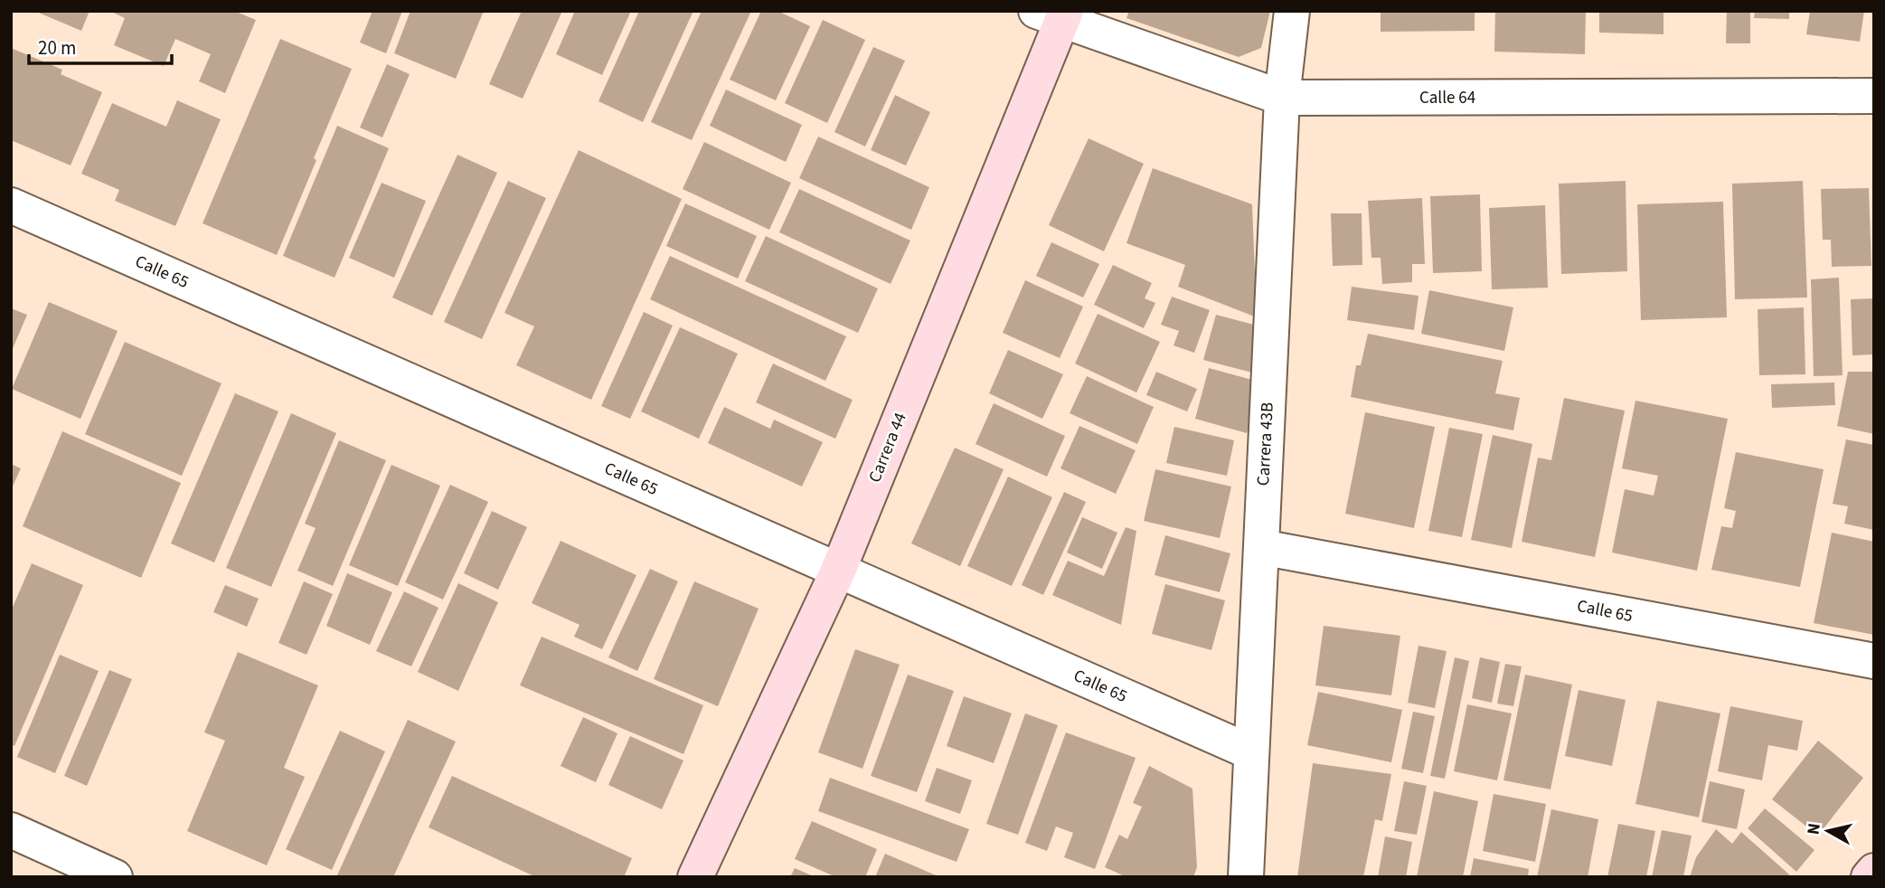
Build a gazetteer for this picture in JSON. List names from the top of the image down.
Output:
{
  "streets": {
    "street": [
      "Calle 64",
      "Calle 65",
      "Carrera 43B",
      "Carrera 44"
    ]
  },
  "crossings": [
    ["Calle 64", "Carrera 43B"],
    ["Calle 64", "Carrera 44"],
    ["Calle 65", "Carrera 43B"],
    ["Calle 65", "Carrera 44"]
  ],
  "scale_bar": "20 m",
  "north": "left"
}
